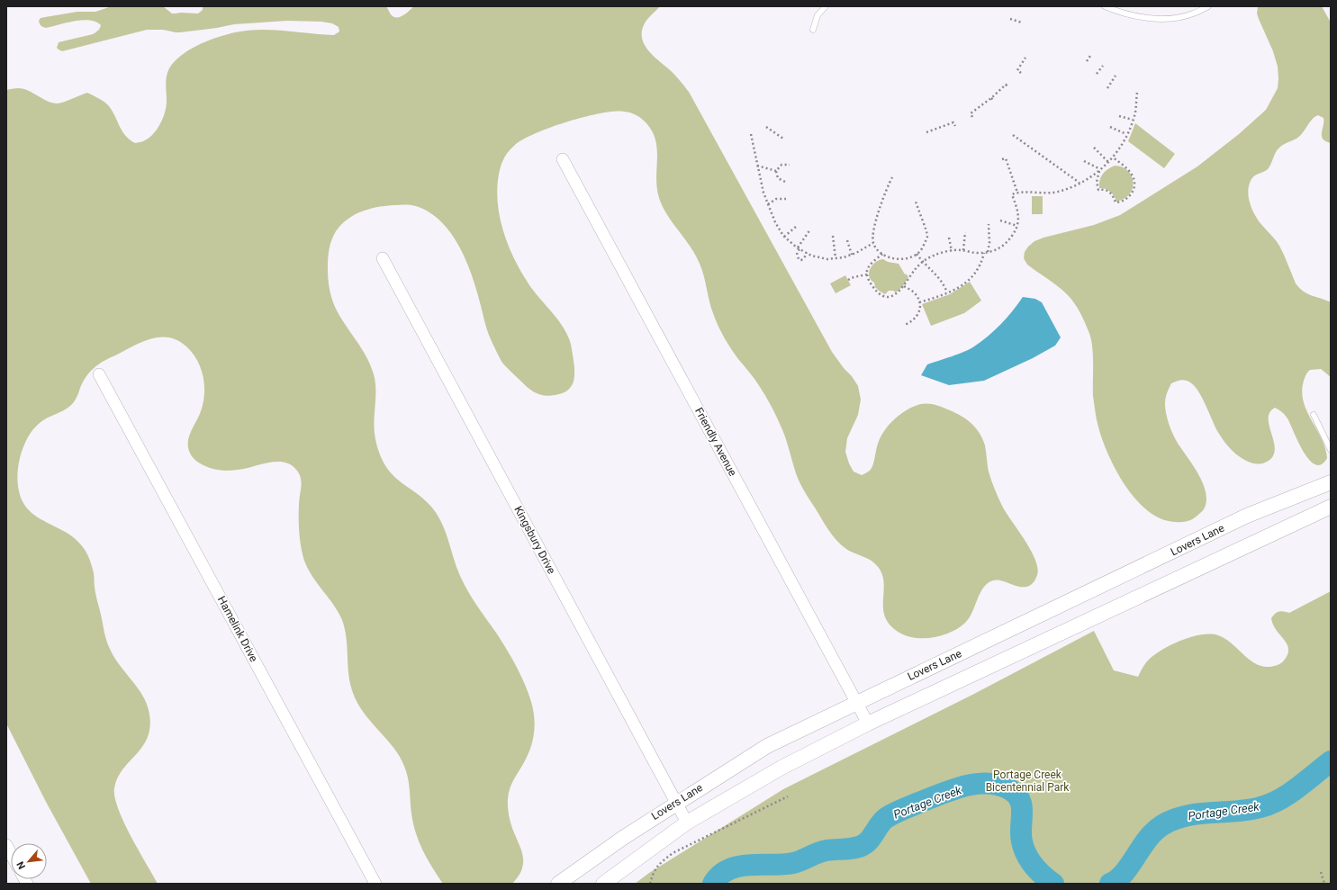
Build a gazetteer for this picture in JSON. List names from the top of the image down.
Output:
{
  "streets": {
    "street": [
      "Friendly Avenue",
      "Kingsbury Drive",
      "Lovers Lane",
      "Hamelink Drive"
    ]
  },
  "crossings": [
    ["Friendly Avenue", "Lovers Lane"],
    ["Kingsbury Drive", "Lovers Lane"]
  ],
  "water": ["Portage Creek"],
  "parks": ["Portage Creek Bicentennial Park"],
  "north": "bottom left"
}
